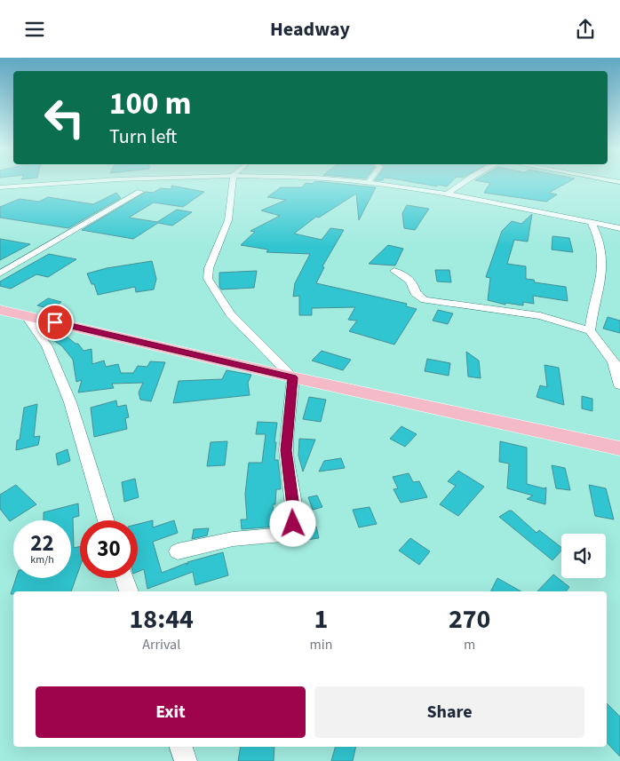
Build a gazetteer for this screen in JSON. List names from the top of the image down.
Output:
{
  "page": {
    "header": "Headway",
    "turn": ["100 m", "Turn left"],
    "speed": "22 km/h",
    "limit": "30",
    "eta": [
      "18:44",
      "Arrival",
      "1",
      "min",
      "270",
      "m"
    ],
    "buttons": ["Exit", "Share"]
  }
}
